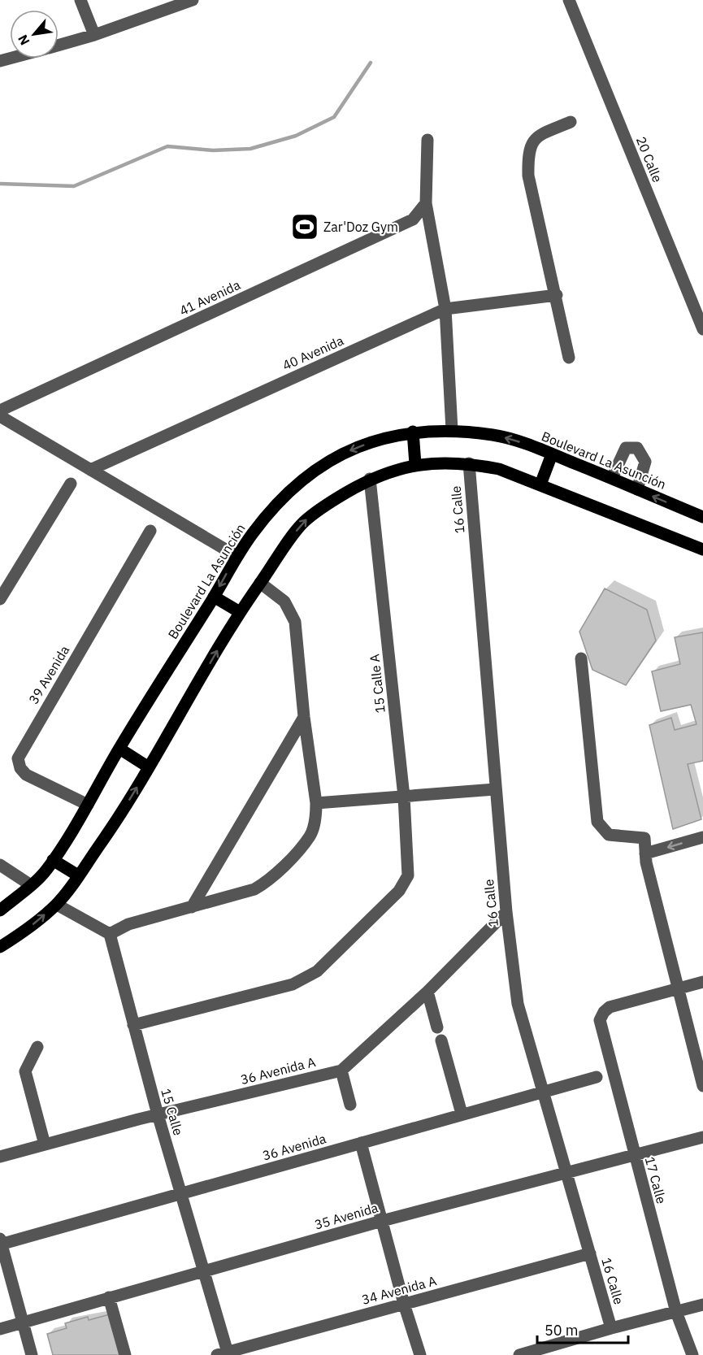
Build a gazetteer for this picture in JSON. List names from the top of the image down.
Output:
{
  "streets": {
    "main road": ["Boulevard La Asunción"],
    "street": [
      "20 Calle",
      "41 Avenida",
      "40 Avenida",
      "16 Calle",
      "39 Avenida",
      "15 Calle A",
      "36 Avenida A",
      "15 Calle",
      "36 Avenida",
      "17 Calle",
      "35 Avenida",
      "34 Avenida A"
    ]
  },
  "crossings": [
    ["Boulevard La Asunción", "39 Avenida"],
    ["16 Calle", "36 Avenida A"],
    ["16 Calle", "36 Avenida"],
    ["16 Calle", "35 Avenida"],
    ["16 Calle", "34 Avenida A"],
    ["15 Calle A", "15 Calle"],
    ["36 Avenida A", "15 Calle"],
    ["15 Calle", "36 Avenida"],
    ["15 Calle", "35 Avenida"],
    ["15 Calle", "34 Avenida A"],
    ["17 Calle", "35 Avenida"]
  ],
  "one_way": ["Boulevard La Asunción"],
  "places": {
    "sports": ["Zar'Doz Gym"]
  },
  "scale_bar": "50 m",
  "north": "bottom left"
}
